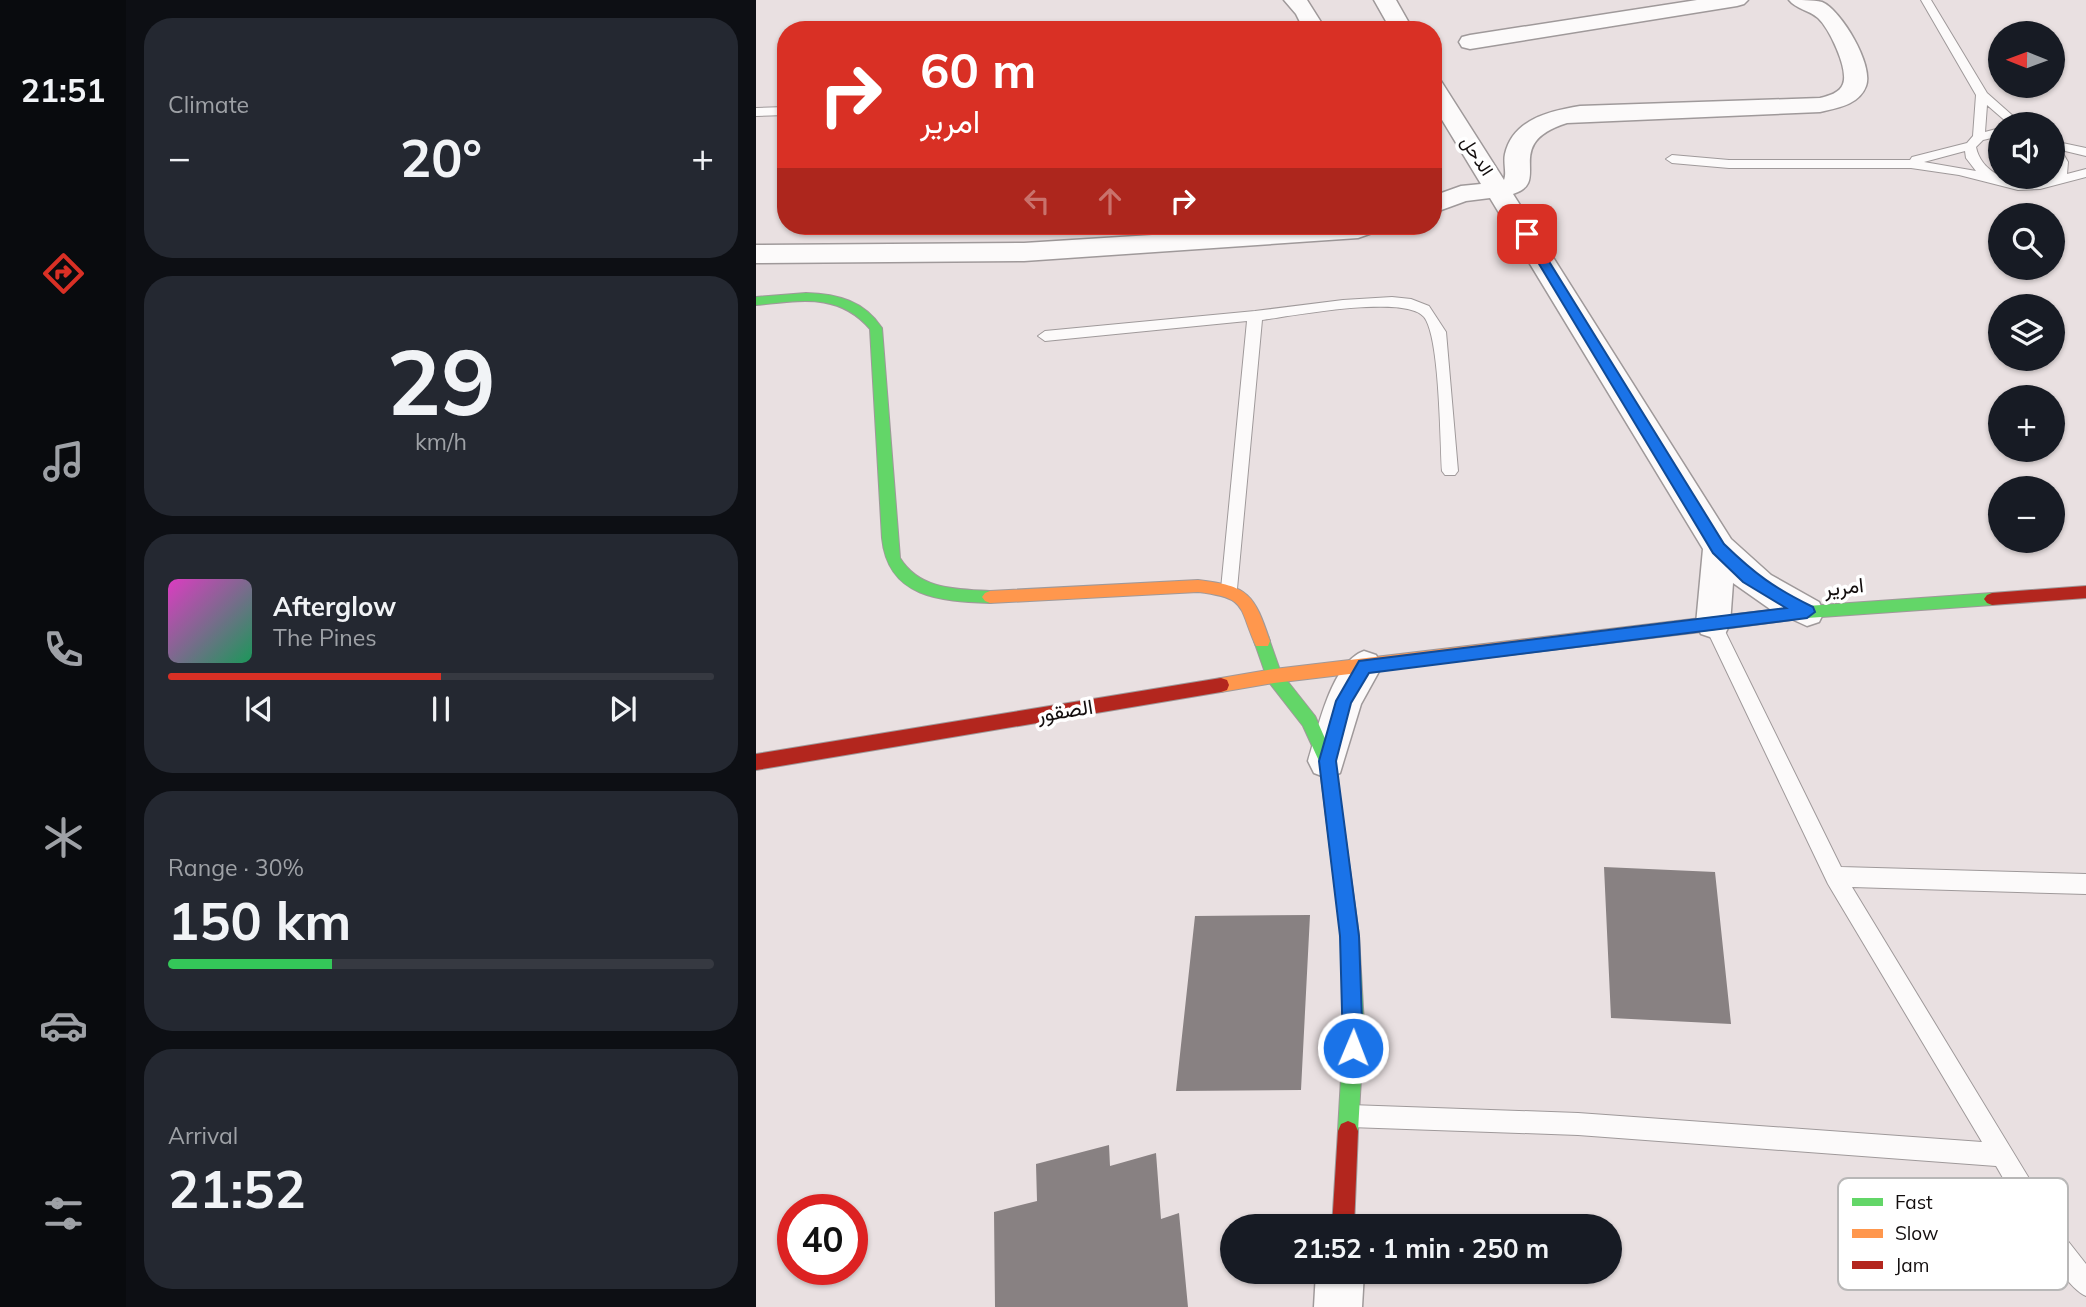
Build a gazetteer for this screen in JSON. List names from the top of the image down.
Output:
{
  "streets": {
    "street": ["الدحل", "امرير", "الصقور"]
  },
  "crossings": [
    ["الدحل", "امرير"],
    ["امرير", "الصقور"]
  ],
  "legend": ["Fast", "Slow", "Jam"],
  "north": "left",
  "page": {
    "tabs": "21:51",
    "tile": [
      "Climate",
      ["29", "km/h"],
      ["Range · 30%", "150 km"],
      ["Arrival", "21:52"]
    ],
    "map_buttons": ["+", "−"],
    "turn": ["60 m", "امرير"],
    "heat": ["−", "20°", "+"],
    "song": ["Afterglow", "The Pines"],
    "limit": "40",
    "trip": "21:52 · 1 min · 250 m"
  }
}
